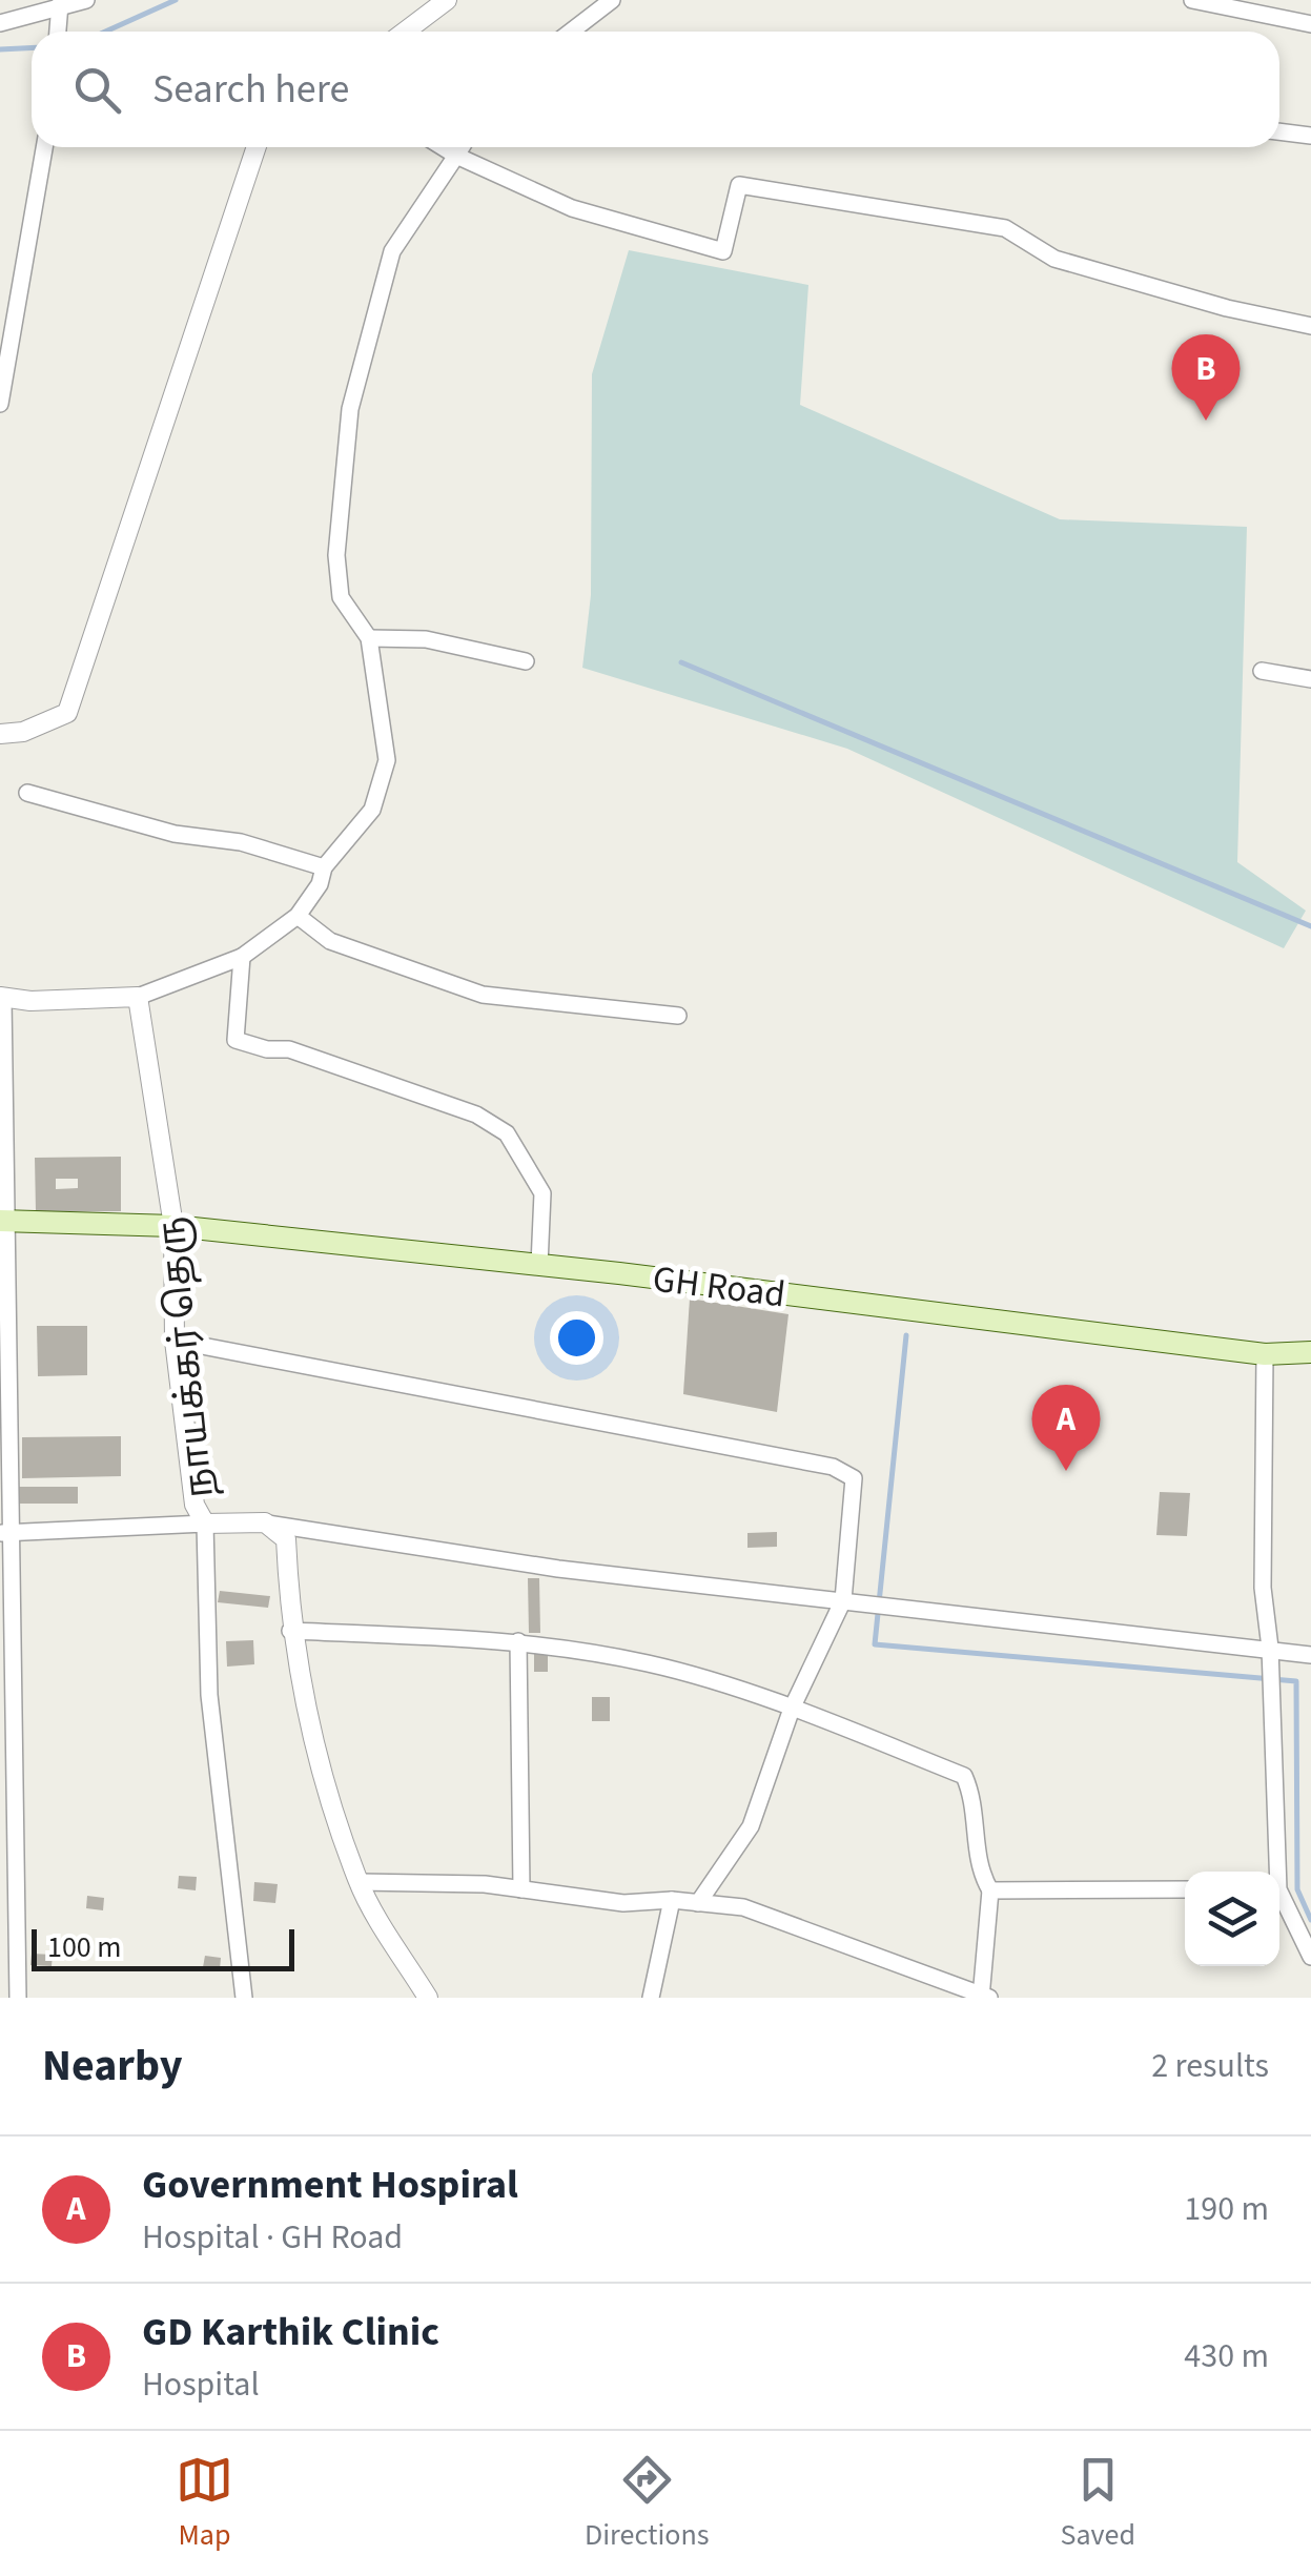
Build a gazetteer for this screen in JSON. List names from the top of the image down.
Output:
{
  "streets": {
    "main road": ["GH Road"],
    "street": ["நாயக்கர் தெரு"]
  },
  "crossings": [
    ["GH Road", "நாயக்கர் தெரு"]
  ],
  "scale_bar": "100 m",
  "page": {
    "search": "Search here",
    "pins": ["B", "A"],
    "scale": "100 m",
    "heading": ["Nearby", "2 results"],
    "list": [
      {
        "mark": "A",
        "name": "Government Hospiral",
        "note": "Hospital · GH Road",
        "value": "190 m"
      },
      {
        "mark": "B",
        "name": "GD Karthik Clinic",
        "note": "Hospital",
        "value": "430 m"
      }
    ],
    "nav": ["Map", "Directions", "Saved"]
  }
}
